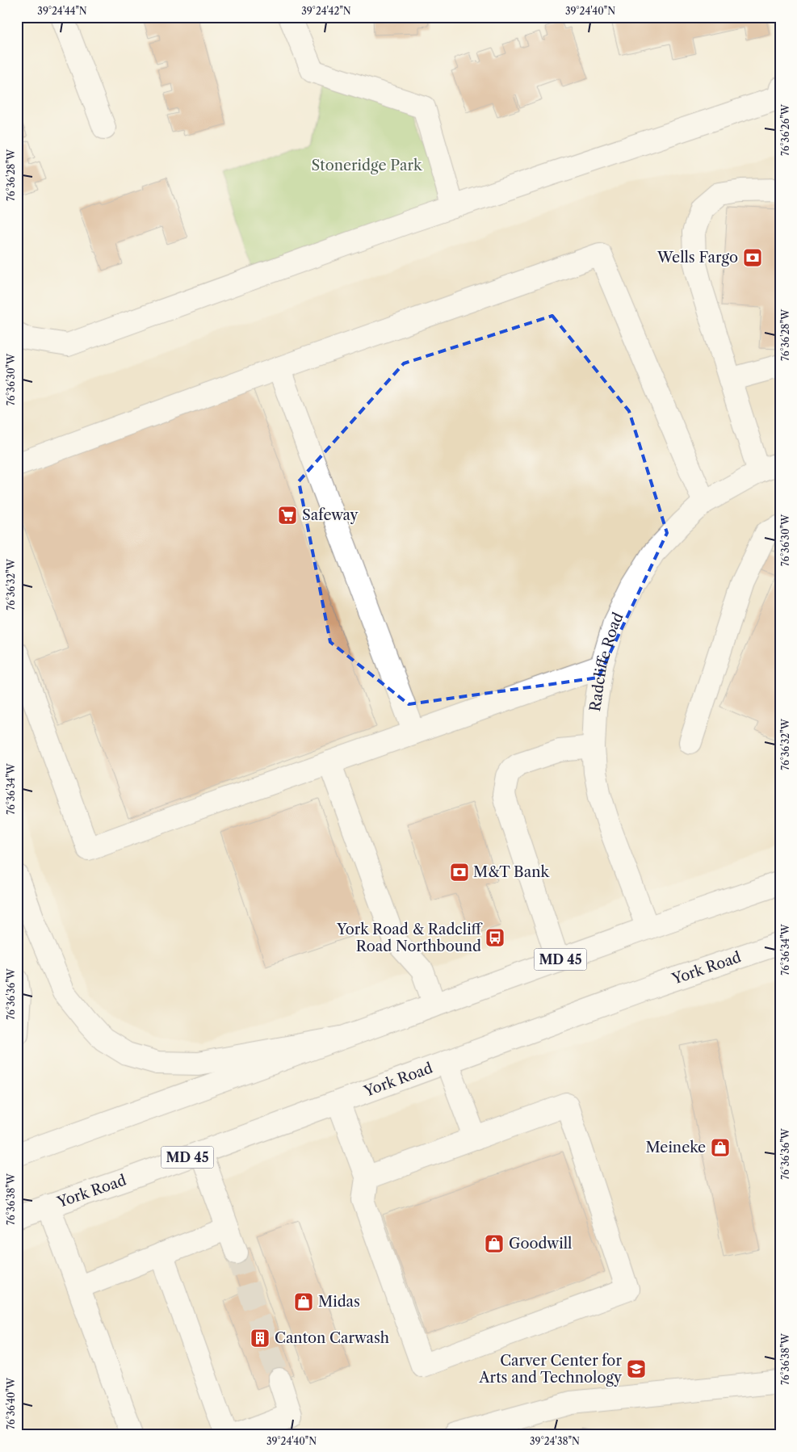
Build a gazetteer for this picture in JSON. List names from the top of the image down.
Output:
{
  "streets": {
    "main road": ["Radcliffe Road", "MD 45", "York Road"]
  },
  "crossings": [
    ["Radcliffe Road", "MD 45"]
  ],
  "parks": ["Stoneridge Park"],
  "places": {
    "bank": ["Wells Fargo", "M&T Bank"],
    "supermarket": ["Safeway"],
    "bus stop": ["York Road & Radcliff Road Northbound"],
    "shop": ["Meineke", "Goodwill", "Midas"],
    "building": ["Canton Carwash"],
    "school or university": ["Carver Center for Arts and Technology"]
  },
  "coordinates": [
    "39°24'44\"N",
    "39°24'42\"N",
    "39°24'40\"N",
    "76°36'26\"W",
    "76°36'28\"W",
    "76°36'30\"W",
    "76°36'32\"W",
    "76°36'34\"W",
    "76°36'36\"W",
    "76°36'38\"W",
    "76°36'40\"W",
    "39°24'38\"N"
  ]
}
